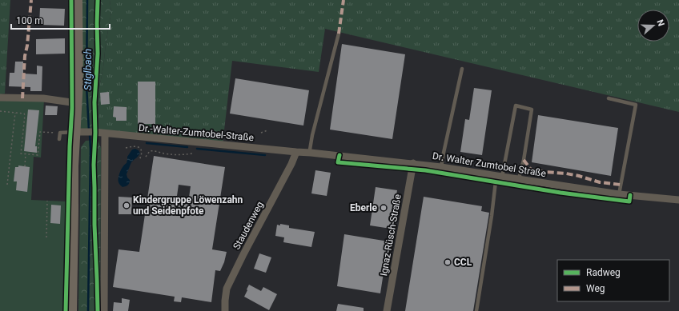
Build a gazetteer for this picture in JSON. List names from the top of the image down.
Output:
{
  "streets": {
    "street": [
      "Dr.-Walter-Zumtobel-Straße",
      "Dr. Walter Zumtobel Straße",
      "Staudenweg",
      "Ignaz-Rüsch-Straße"
    ]
  },
  "crossings": [
    ["Dr.-Walter-Zumtobel-Straße", "Dr. Walter Zumtobel Straße"],
    ["Dr.-Walter-Zumtobel-Straße", "Staudenweg"],
    ["Dr. Walter Zumtobel Straße", "Staudenweg"],
    ["Dr. Walter Zumtobel Straße", "Ignaz-Rüsch-Straße"]
  ],
  "water": ["Stiglbach"],
  "places": ["Kindergruppe Löwenzahn und Seidenpfote", "Eberle", "CCL"],
  "legend": ["Radweg", "Weg"],
  "scale_bar": "100 m",
  "north": "right"
}
